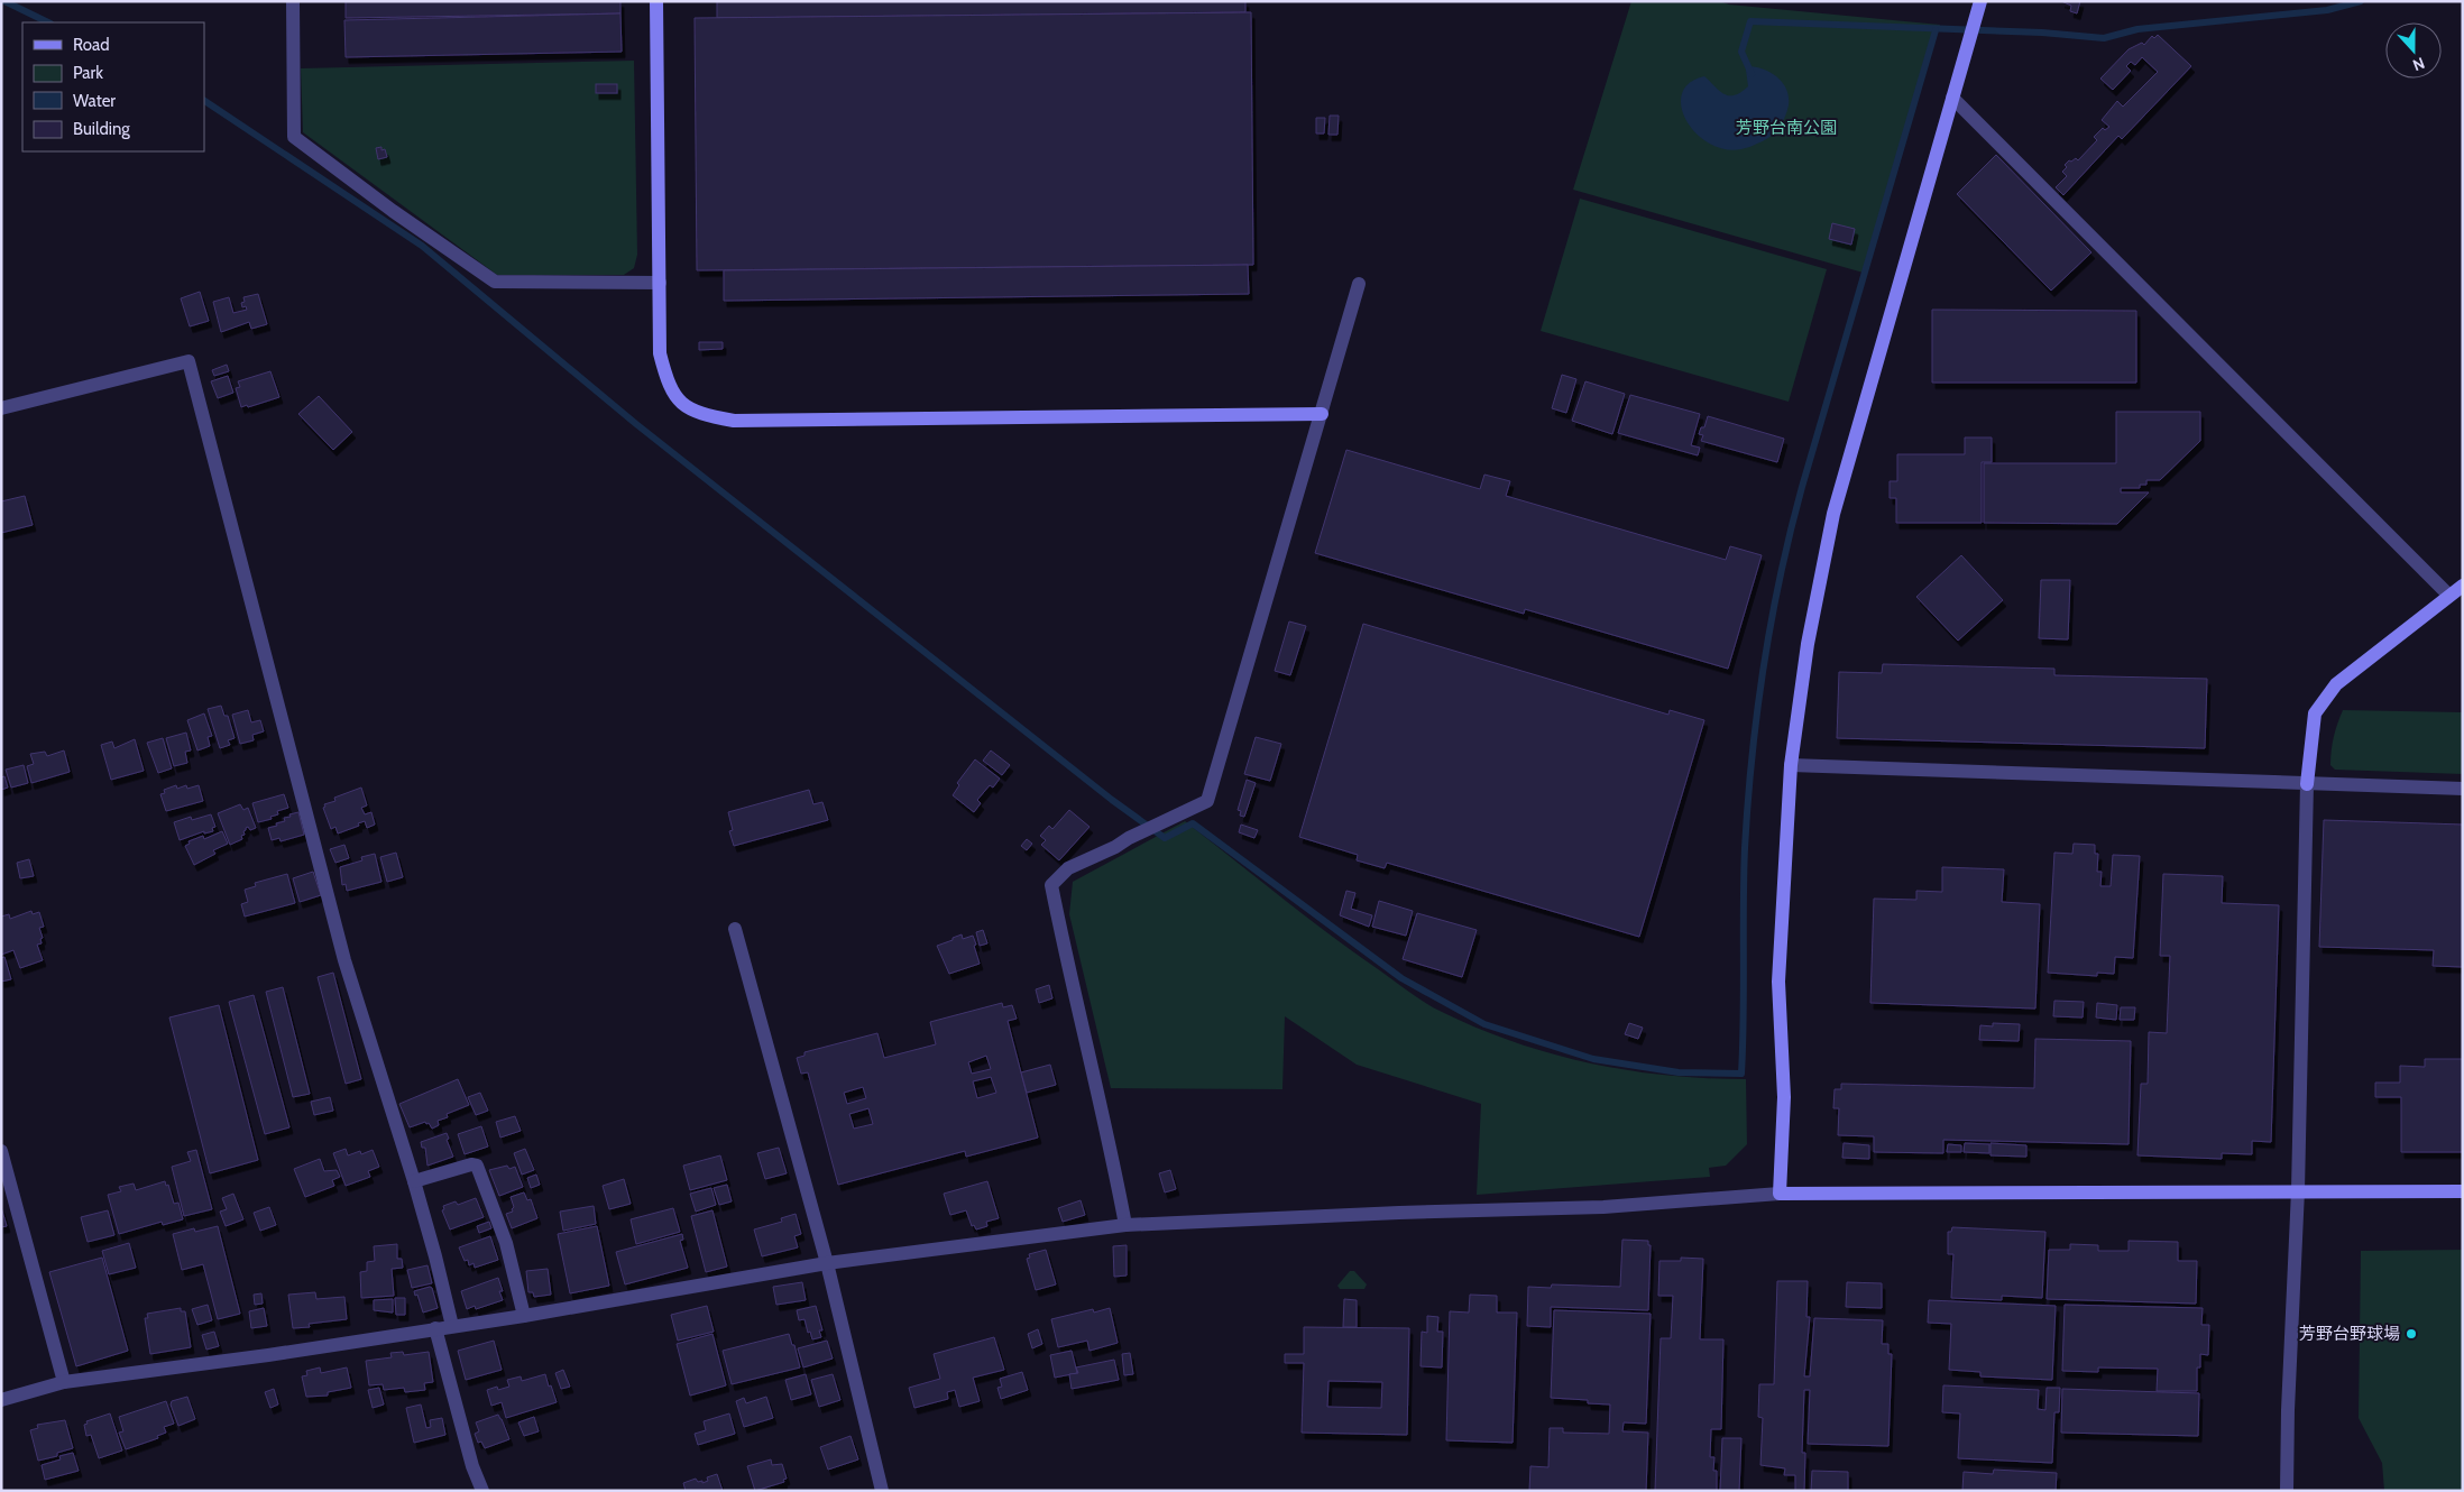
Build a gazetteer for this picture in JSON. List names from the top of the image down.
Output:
{
  "parks": ["芳野台南公園"],
  "places": ["芳野台野球場"],
  "legend": [
    "Road",
    "Park",
    "Water",
    "Building"
  ],
  "north": "bottom"
}
